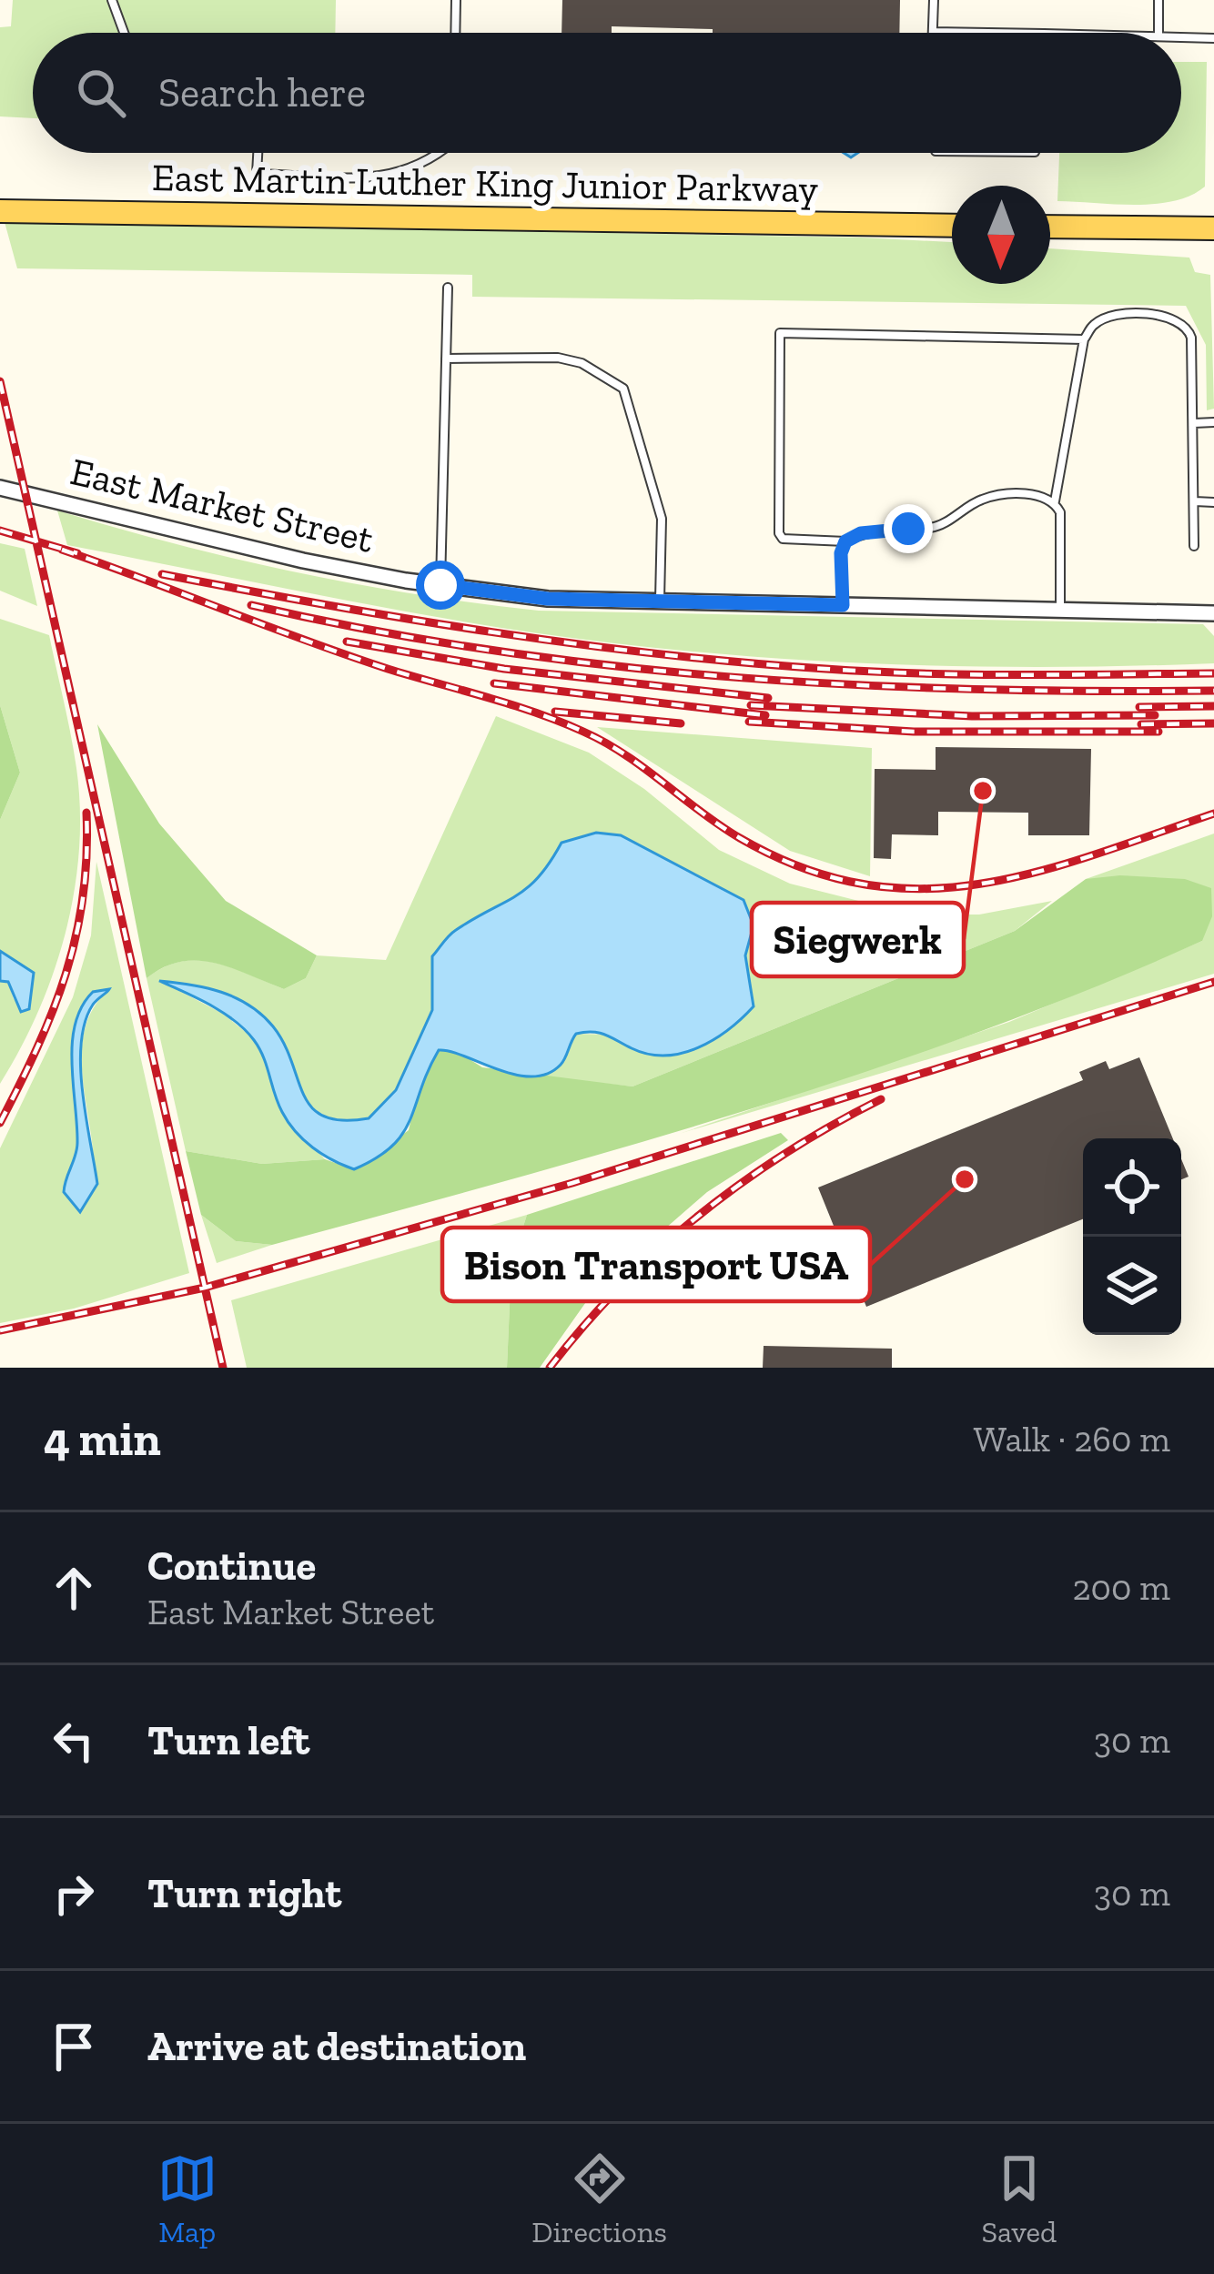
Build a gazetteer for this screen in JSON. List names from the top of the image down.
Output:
{
  "streets": {
    "main road": ["East Martin Luther King Junior Parkway"],
    "street": ["East Market Street"]
  },
  "places": ["Siegwerk", "Bison Transport USA"],
  "north": "bottom",
  "page": {
    "search": "Search here",
    "heading": ["4 min", "Walk · 260 m"],
    "list": [
      ["Continue", "East Market Street", "200 m"],
      ["Turn left", "30 m"],
      ["Turn right", "30 m"],
      "Arrive at destination"
    ],
    "nav": ["Map", "Directions", "Saved"]
  }
}
